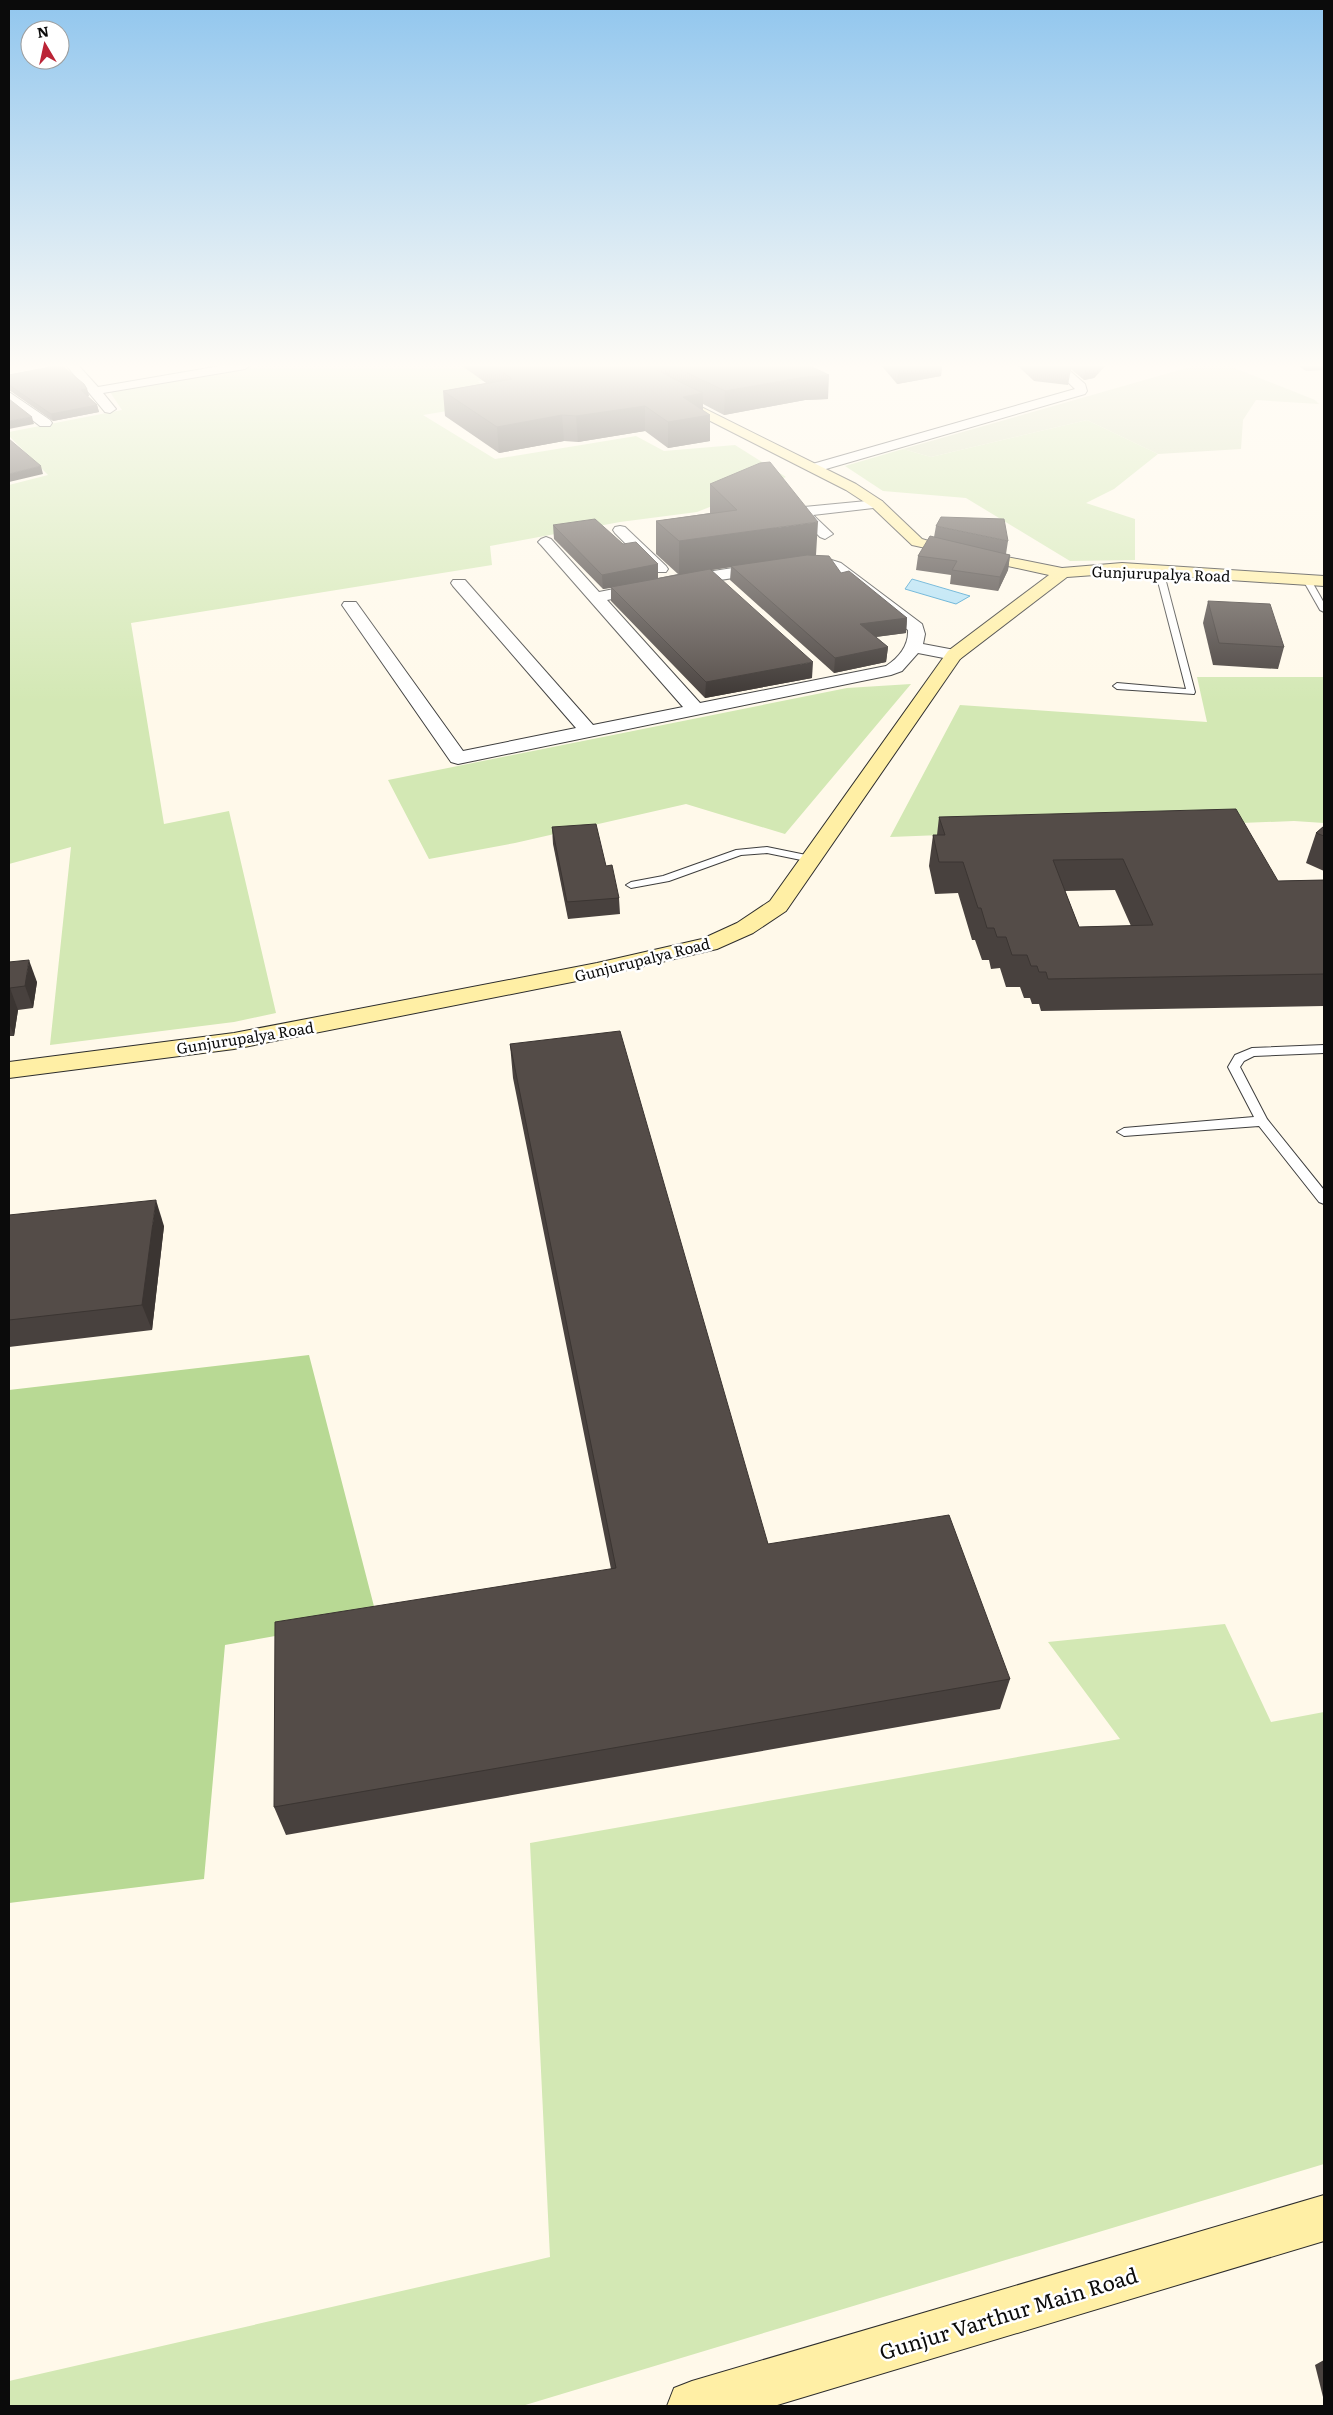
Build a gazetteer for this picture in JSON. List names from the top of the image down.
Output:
{
  "streets": {
    "street": ["Gunjurupalya Road", "Gunjur Varthur Main Road"]
  },
  "north": "top"
}
